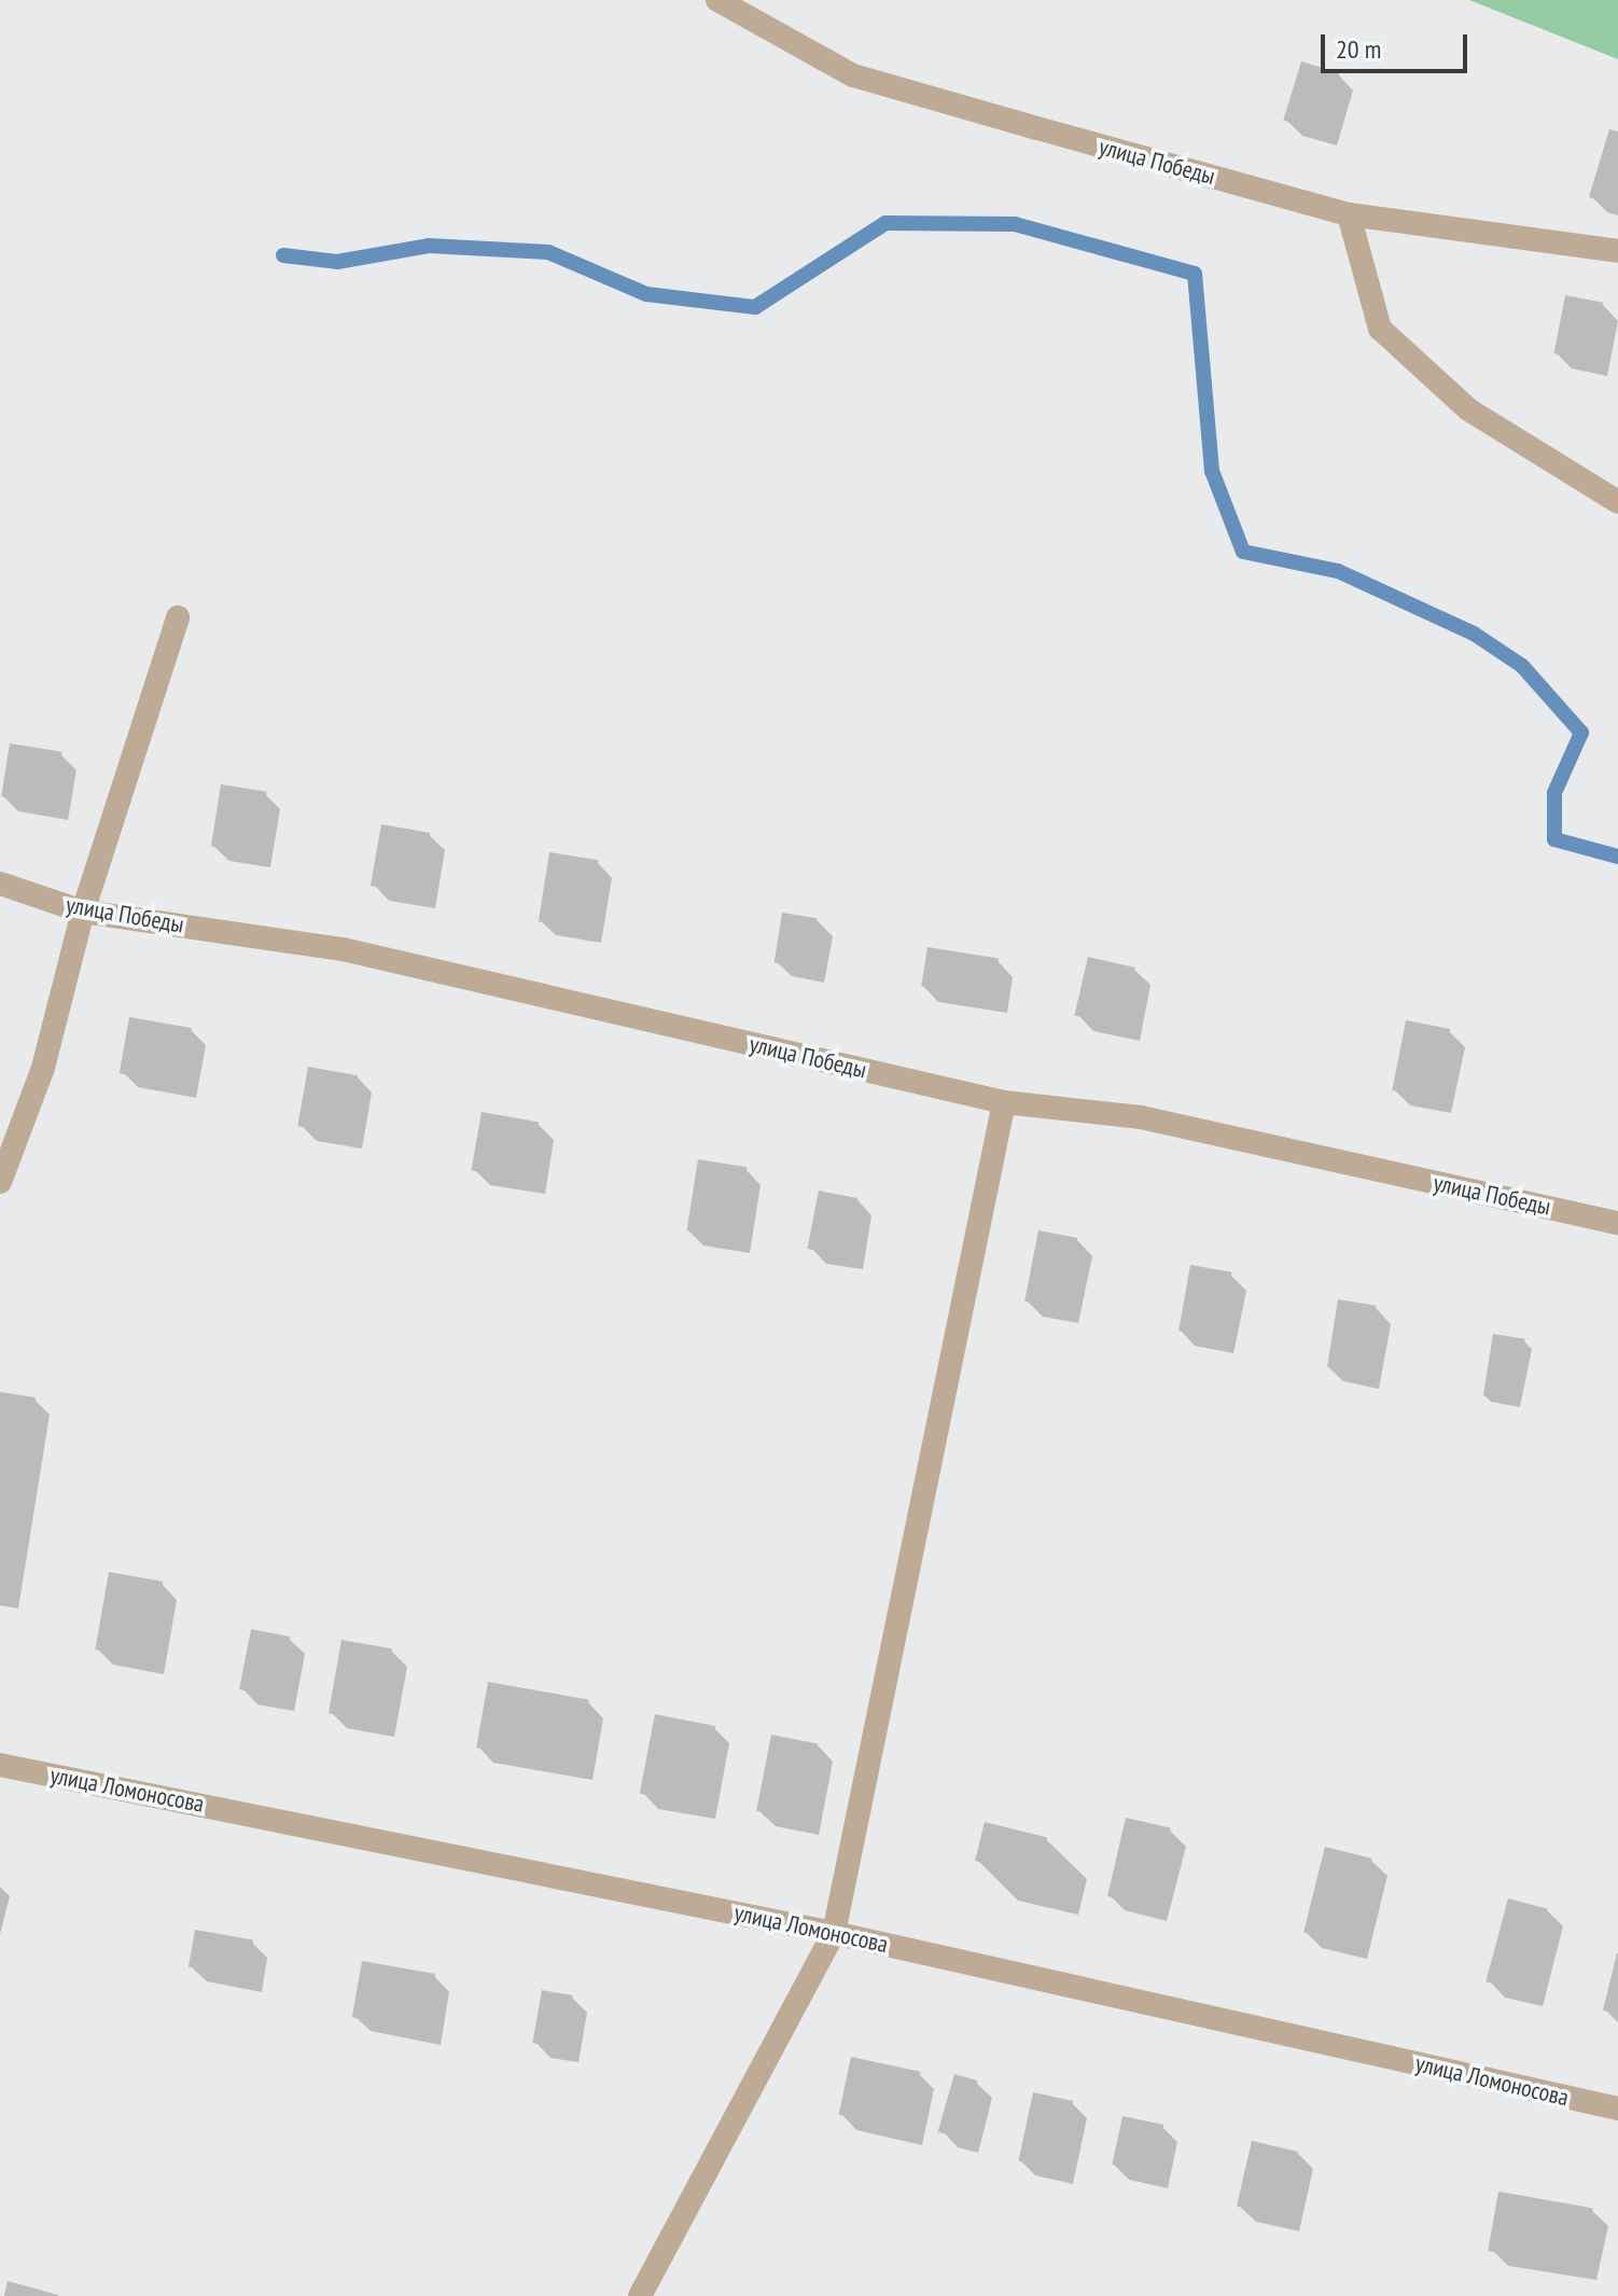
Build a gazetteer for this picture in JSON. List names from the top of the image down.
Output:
{
  "streets": {
    "street": ["улица Победы", "улица Ломоносова"]
  },
  "scale_bar": "20 m"
}
